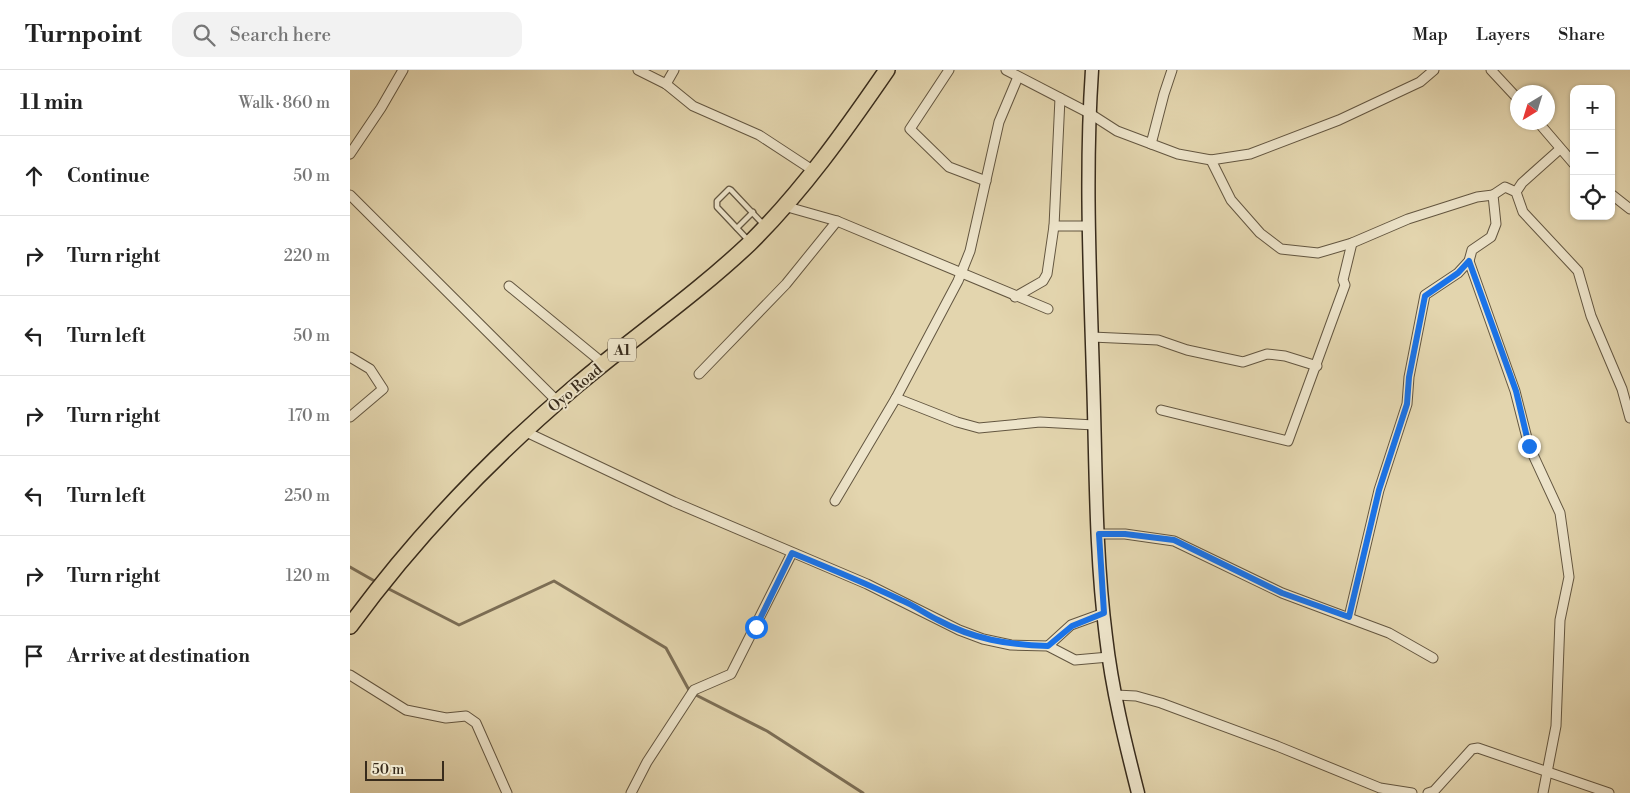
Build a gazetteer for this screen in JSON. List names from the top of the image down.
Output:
{
  "streets": {
    "highway": ["A1", "Oyo Road"]
  },
  "scale_bar": "50 m",
  "north": "bottom left",
  "page": {
    "header": "Turnpoint",
    "search": "Search here",
    "nav": ["Map", "Layers", "Share"],
    "heading": ["11 min", "Walk · 860 m"],
    "map_buttons": ["+", "−"],
    "list": [
      ["Continue", "50 m"],
      ["Turn right", "220 m"],
      ["Turn left", "50 m"],
      ["Turn right", "170 m"],
      ["Turn left", "250 m"],
      ["Turn right", "120 m"],
      "Arrive at destination"
    ],
    "scale": "50 m"
  }
}
